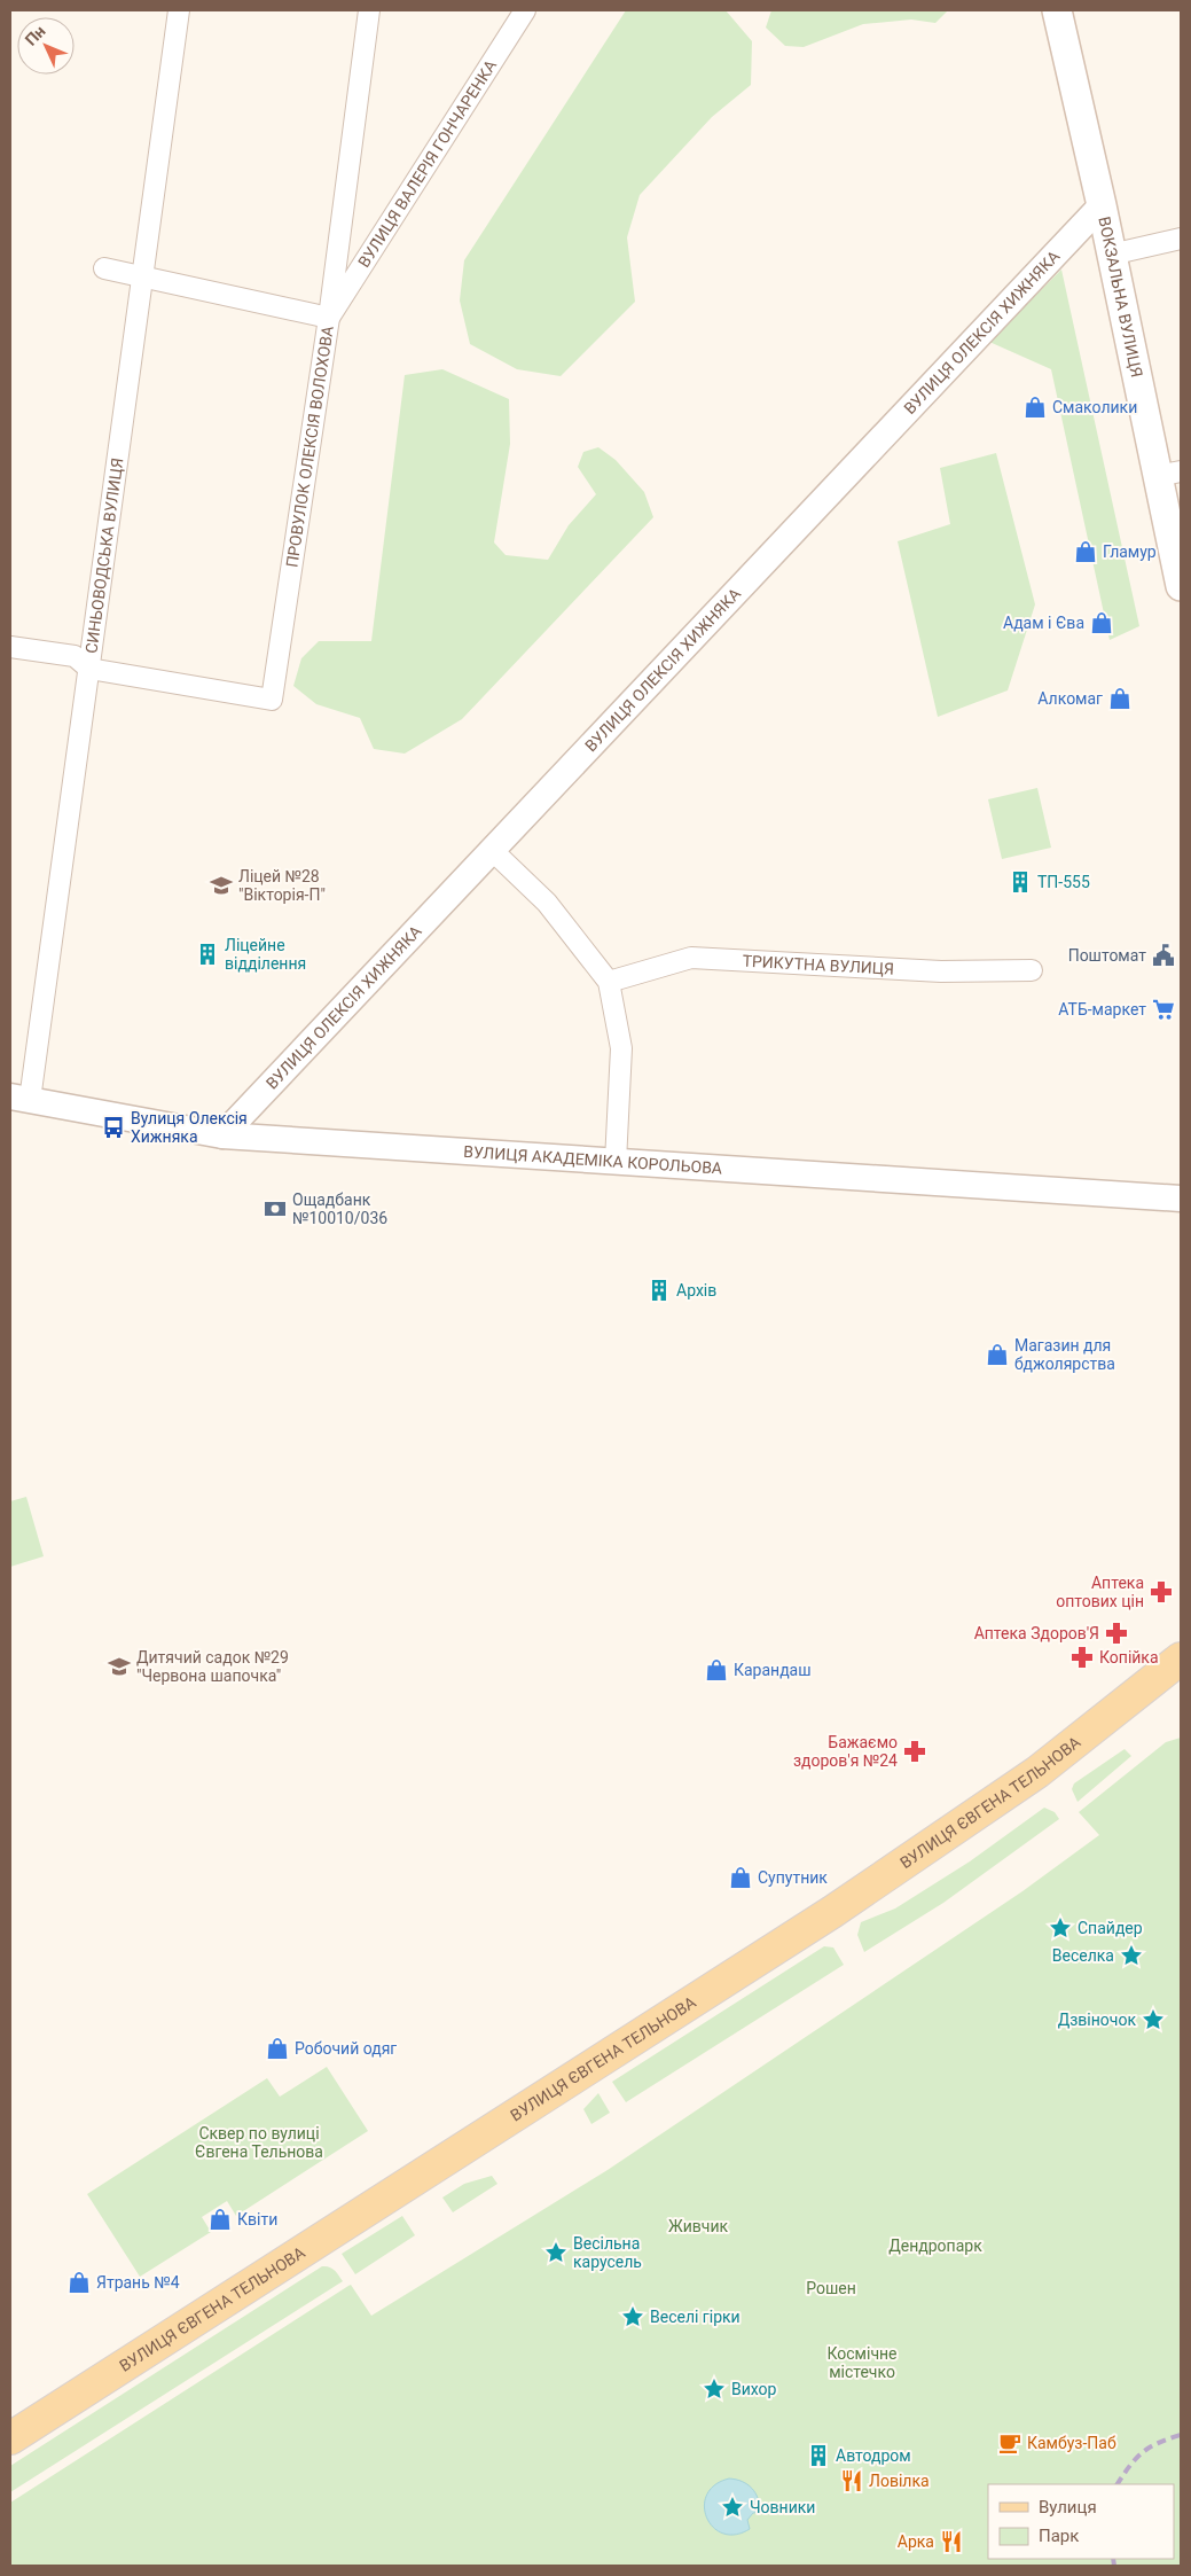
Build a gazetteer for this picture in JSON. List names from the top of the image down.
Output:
{
  "streets": {
    "main road": ["ВОКЗАЛЬНА ВУЛИЦЯ", "ВУЛИЦЯ ЄВГЕНА ТЕЛЬНОВА"],
    "street": [
      "ВУЛИЦЯ ВАЛЕРІЯ ГОНЧАРЕНКА",
      "ВУЛИЦЯ ОЛЕКСІЯ ХИЖНЯКА",
      "ПРОВУЛОК ОЛЕКСІЯ ВОЛОХОВА",
      "СИНЬОВОДСЬКА ВУЛИЦЯ",
      "ТРИКУТНА ВУЛИЦЯ",
      "ВУЛИЦЯ АКАДЕМІКА КОРОЛЬОВА"
    ]
  },
  "crossings": [
    ["ВУЛИЦЯ ВАЛЕРІЯ ГОНЧАРЕНКА", "ПРОВУЛОК ОЛЕКСІЯ ВОЛОХОВА"],
    ["ВОКЗАЛЬНА ВУЛИЦЯ", "ВУЛИЦЯ ОЛЕКСІЯ ХИЖНЯКА"],
    ["ВУЛИЦЯ ОЛЕКСІЯ ХИЖНЯКА", "ВУЛИЦЯ АКАДЕМІКА КОРОЛЬОВА"],
    ["ПРОВУЛОК ОЛЕКСІЯ ВОЛОХОВА", "СИНЬОВОДСЬКА ВУЛИЦЯ"],
    ["СИНЬОВОДСЬКА ВУЛИЦЯ", "ВУЛИЦЯ АКАДЕМІКА КОРОЛЬОВА"]
  ],
  "parks": [
    "Сквер по вулиці Євгена Тельнова",
    "Живчик",
    "Дендропарк",
    "Рошен",
    "Космічне містечко"
  ],
  "places": {
    "shop": [
      "Смаколики",
      "Гламур",
      "Адам і Єва",
      "Алкомаг",
      "Магазин для бджолярства",
      "Карандаш",
      "Супутник",
      "Робочий одяг",
      "Квіти",
      "Ятрань №4"
    ],
    "building": [
      "ТП-555",
      "Ліцейне відділення",
      "Архів",
      "Автодром"
    ],
    "school or university": ["Ліцей №28 \"Вікторія-П\"", "Дитячий садок №29 \"Червона шапочка\""],
    "public building": ["Поштомат"],
    "supermarket": ["АТБ-маркет"],
    "bus stop": ["Вулиця Олексія Хижняка"],
    "bank": ["Ощадбанк №10010/036"],
    "pharmacy": [
      "Аптека оптових цін",
      "Аптека Здоров'Я",
      "Копійка",
      "Бажаємо здоров'я №24"
    ],
    "place": [
      "Спайдер",
      "Веселка",
      "Дзвіночок",
      "Весільна карусель",
      "Веселі гірки",
      "Вихор",
      "Човники"
    ],
    "cafe": ["Камбуз-Паб"],
    "restaurant": ["Ловілка", "Арка"]
  },
  "legend": ["Вулиця", "Парк"],
  "north": "top left"
}
